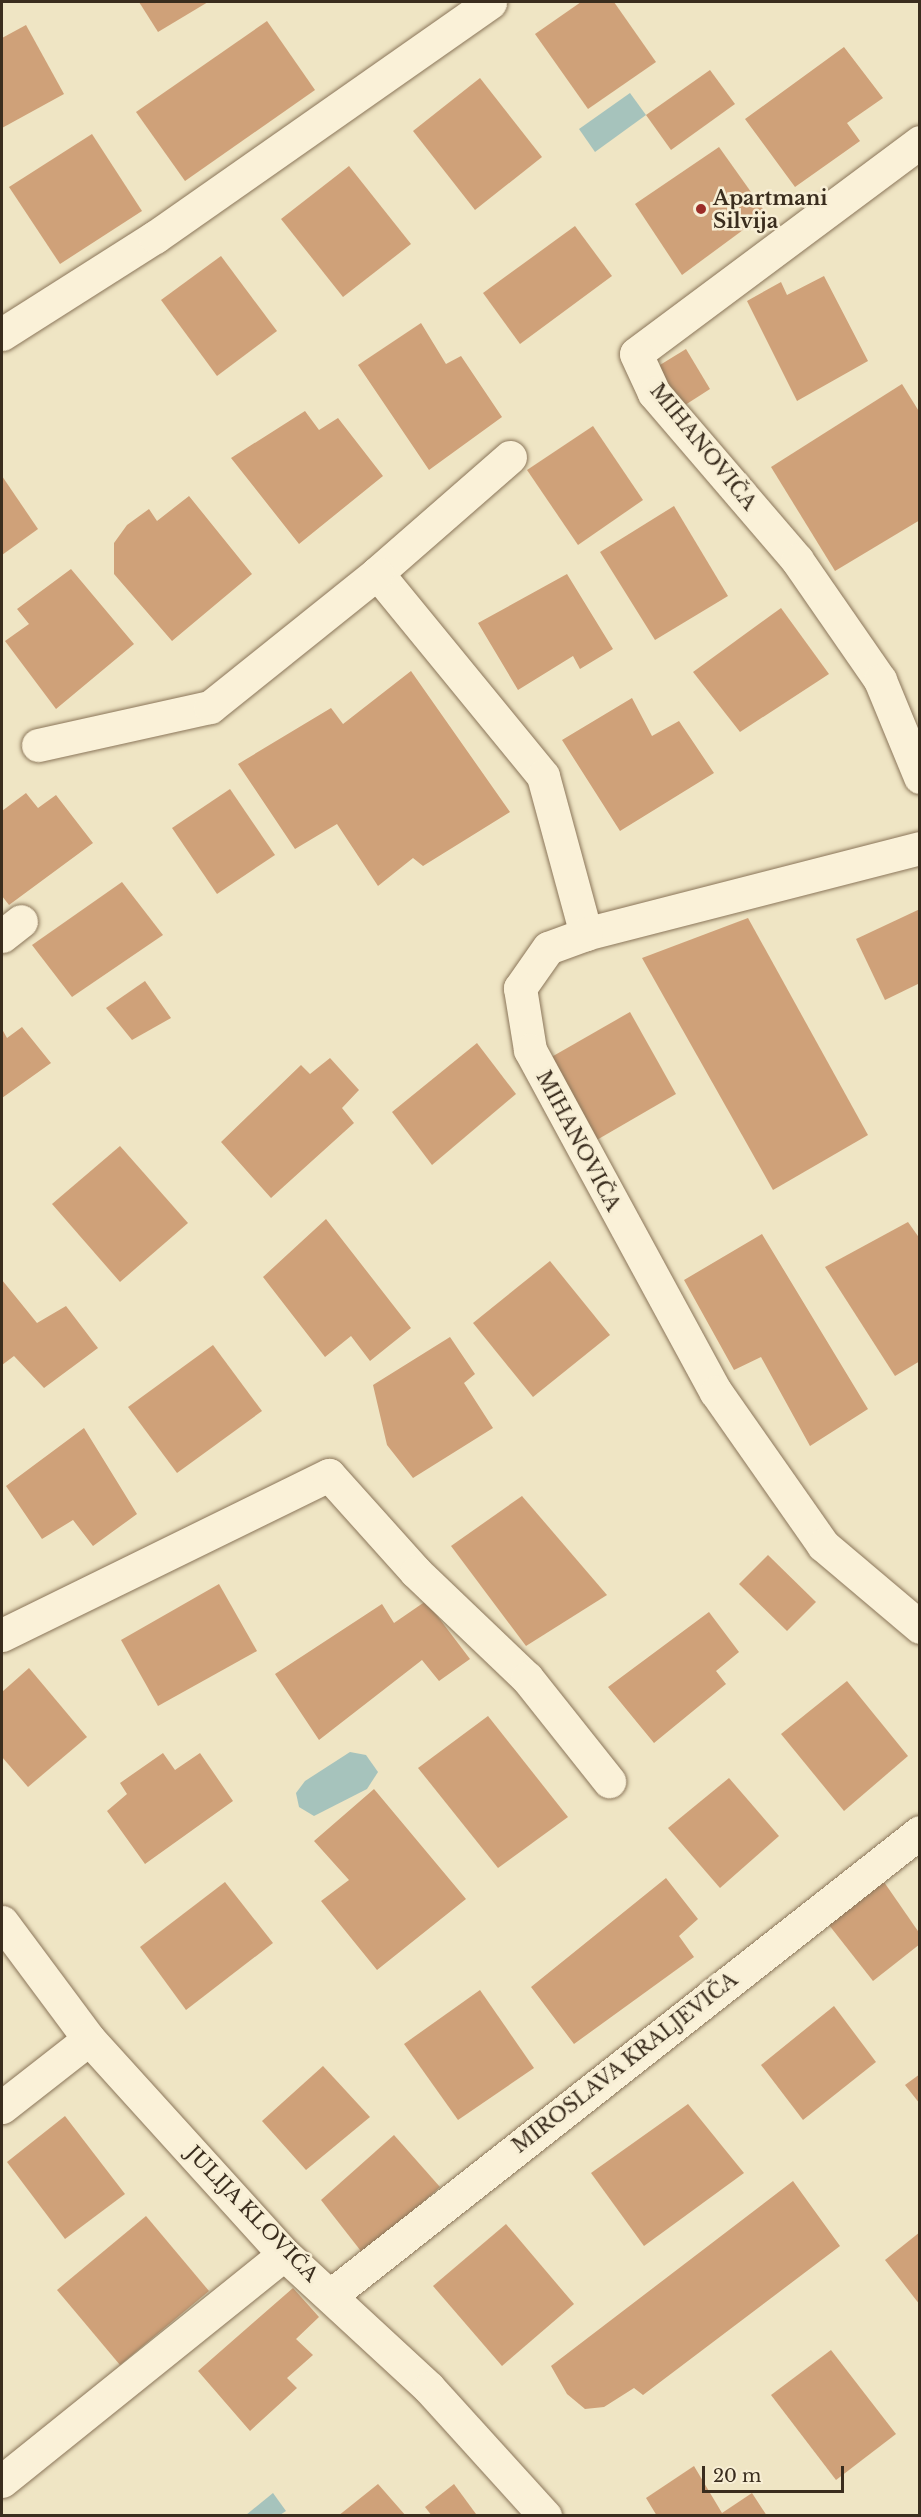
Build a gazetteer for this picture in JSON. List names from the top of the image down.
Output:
{
  "streets": {
    "street": ["MIHANOVIČA", "MIROSLAVA KRALJEVIČA", "JULIJA KLOVIĆA"]
  },
  "crossings": [
    ["MIROSLAVA KRALJEVIČA", "JULIJA KLOVIĆA"]
  ],
  "places": ["Apartmani Silvija"],
  "scale_bar": "20 m"
}
